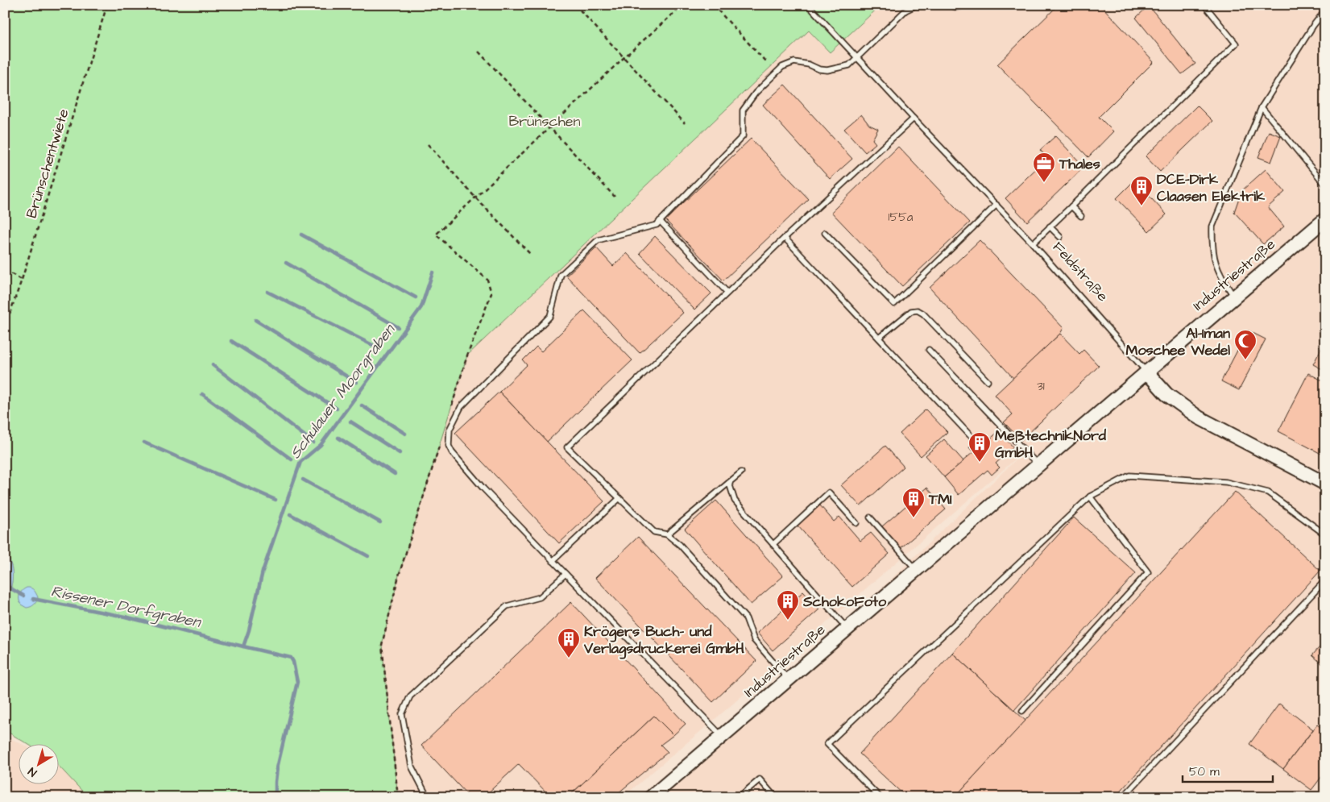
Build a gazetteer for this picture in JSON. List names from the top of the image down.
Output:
{
  "streets": {
    "street": ["Feldstraße", "Industriestraße"],
    "path": ["Brünschentwiete"]
  },
  "crossings": [
    ["Feldstraße", "Industriestraße"]
  ],
  "water": ["Schulauer Moorgraben", "Rissener Dorfgraben"],
  "parks": ["Brünschen"],
  "places": {
    "office": ["Thales"],
    "building": [
      "DCE-Dirk Claasen Elektrik",
      "MeßtechnikNord GmbH",
      "TMI",
      "SchokoFoto",
      "Krögers Buch- und Verlagsdruckerei GmbH"
    ],
    "mosque": ["Al-Iman Moschee Wedel"]
  },
  "house_numbers": ["155a", "31"],
  "scale_bar": "50 m",
  "north": "bottom left"
}
